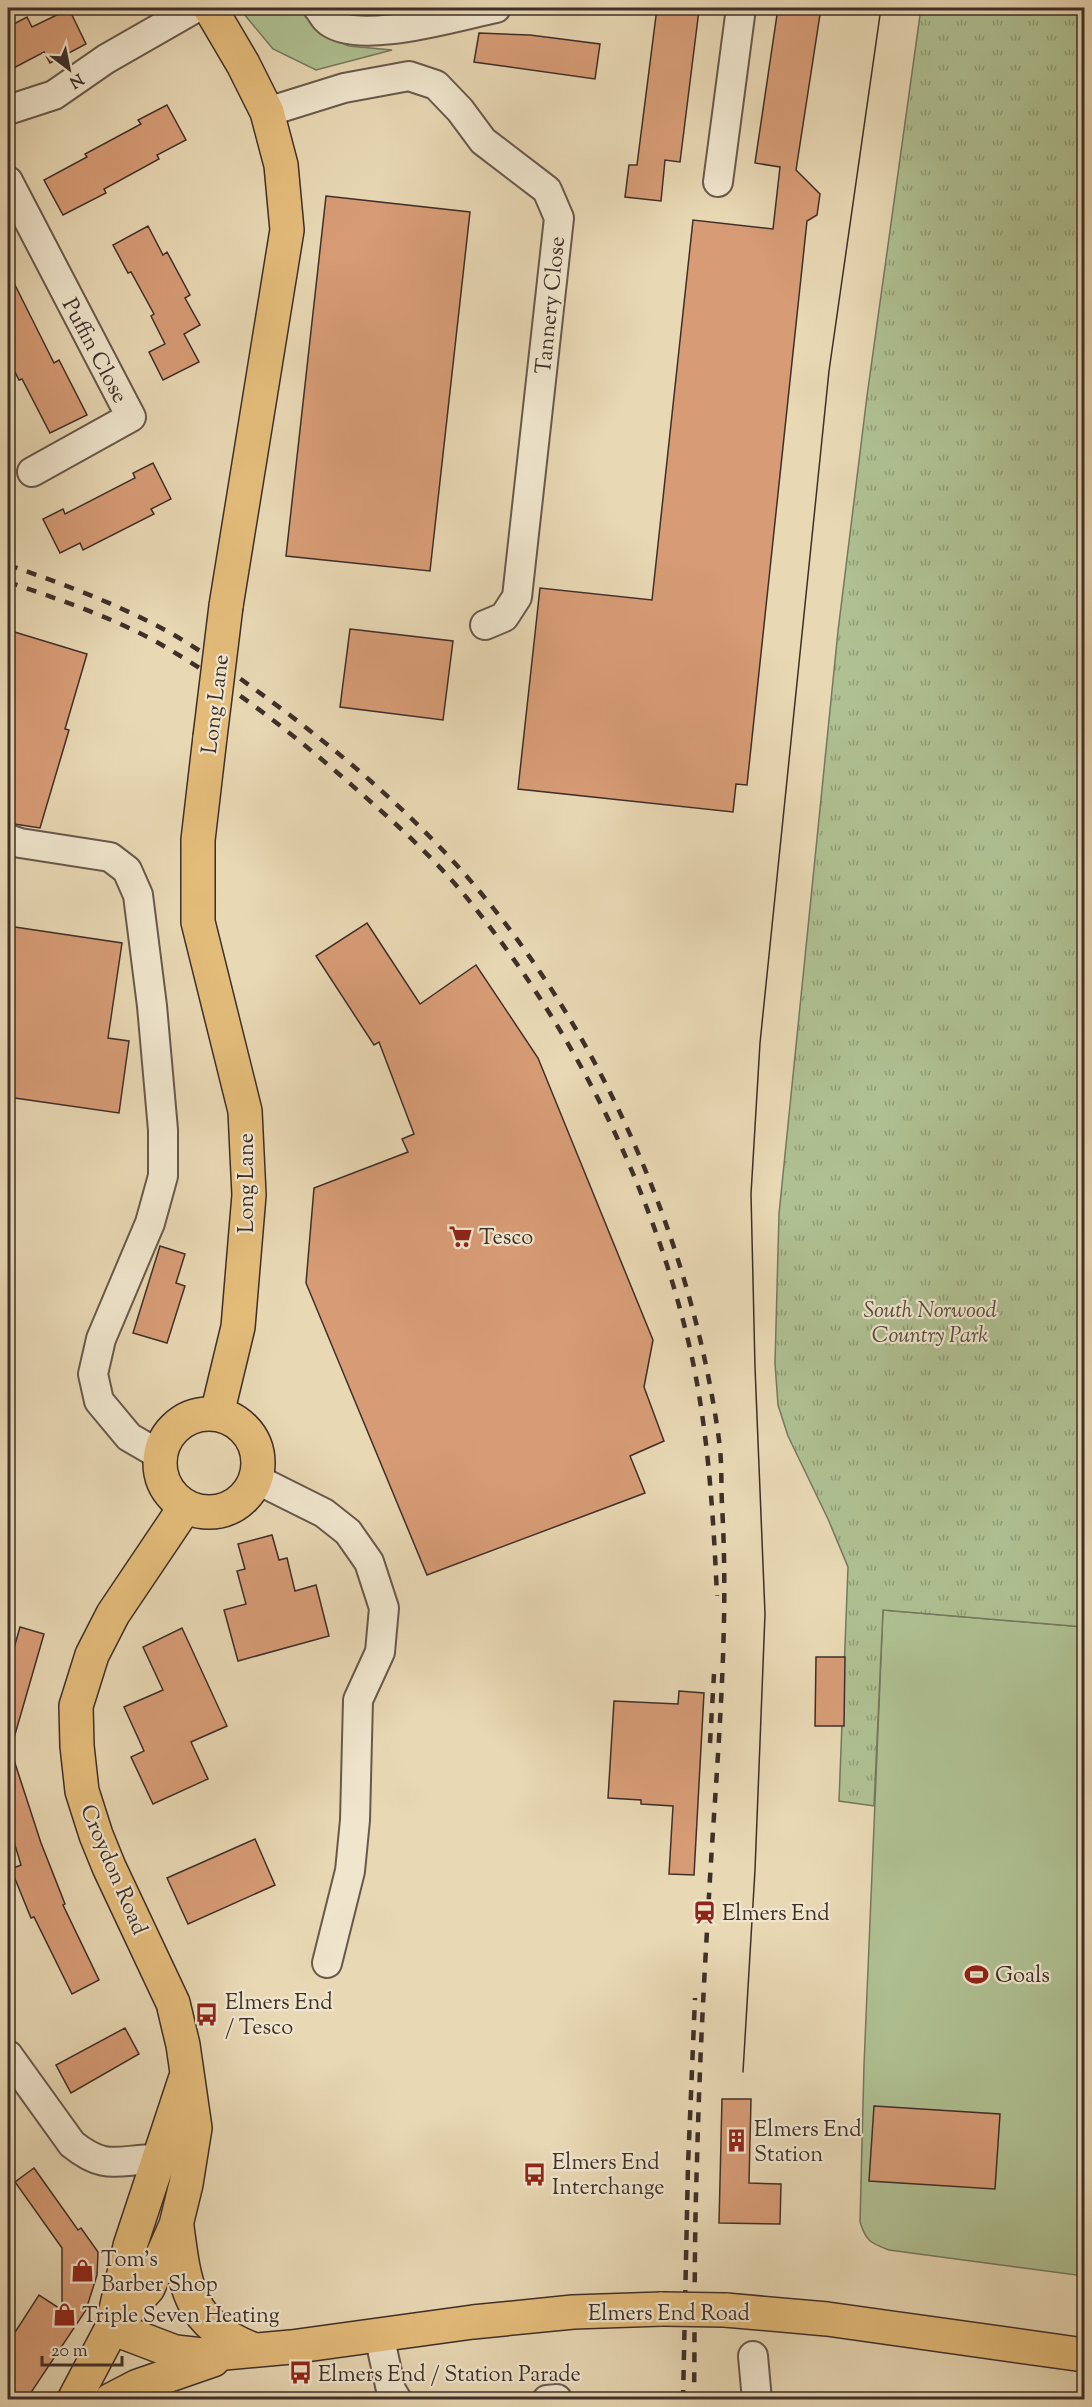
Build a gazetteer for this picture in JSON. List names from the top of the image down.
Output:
{
  "streets": {
    "main road": ["Long Lane", "Croydon Road", "Elmers End Road"],
    "street": ["Tannery Close", "Puffin Close"]
  },
  "crossings": [
    ["Tannery Close", "Long Lane"],
    ["Long Lane", "Croydon Road"],
    ["Croydon Road", "Elmers End Road"]
  ],
  "parks": ["South Norwood Country Park"],
  "places": {
    "supermarket": ["Tesco"],
    "station": ["Elmers End"],
    "sports": ["Goals"],
    "bus stop": ["Elmers End / Tesco", "Elmers End Interchange", "Elmers End / Station Parade"],
    "building": ["Elmers End Station"],
    "shop": ["Tom's Barber Shop", "Triple Seven Heating"]
  },
  "scale_bar": "20 m",
  "north": "bottom right"
}
